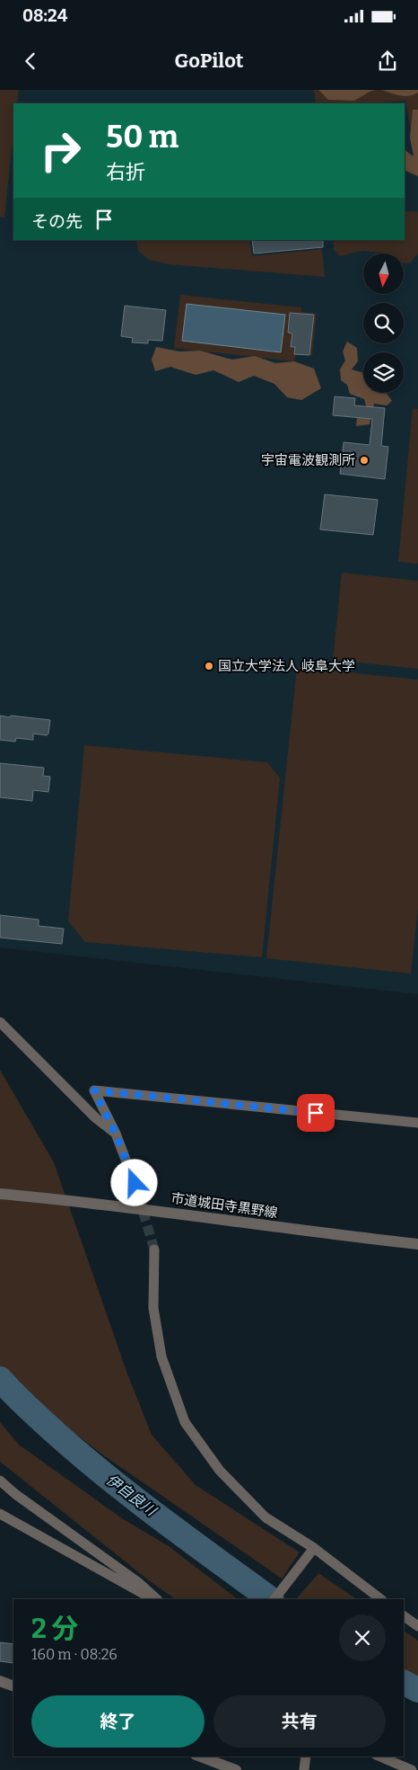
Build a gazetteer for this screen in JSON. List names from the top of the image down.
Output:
{
  "streets": {
    "street": ["市道城田寺黒野線"]
  },
  "water": ["伊自良川"],
  "places": ["宇宙電波観測所", "国立大学法人 岐阜大学"],
  "north": "bottom",
  "page": {
    "status": "08:24",
    "header": "GoPilot",
    "turn": ["50 m", "右折"],
    "then": "その先",
    "heading": ["2 分", "160 m · 08:26"],
    "buttons": ["終了", "共有"]
  }
}
